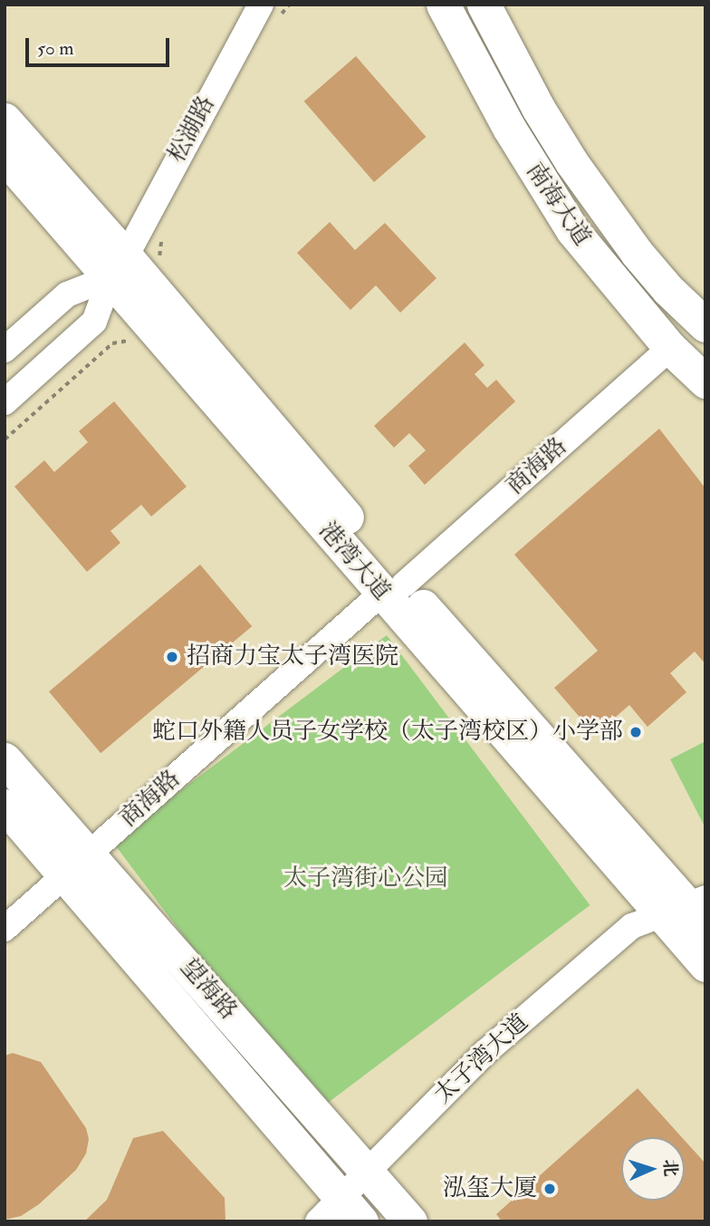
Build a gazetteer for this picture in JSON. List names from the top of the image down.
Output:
{
  "streets": {
    "main road": ["南海大道", "港湾大道", "望海路"],
    "street": ["松湖路", "商海路", "太子湾大道"]
  },
  "crossings": [
    ["松湖路", "港湾大道"],
    ["南海大道", "商海路"],
    ["商海路", "港湾大道"],
    ["商海路", "望海路"],
    ["港湾大道", "太子湾大道"],
    ["望海路", "太子湾大道"]
  ],
  "parks": ["太子湾街心公园"],
  "places": ["招商力宝太子湾医院", "蛇口外籍人员子女学校（太子湾校区）小学部", "泓玺大厦"],
  "scale_bar": "50 m",
  "north": "right"
}
